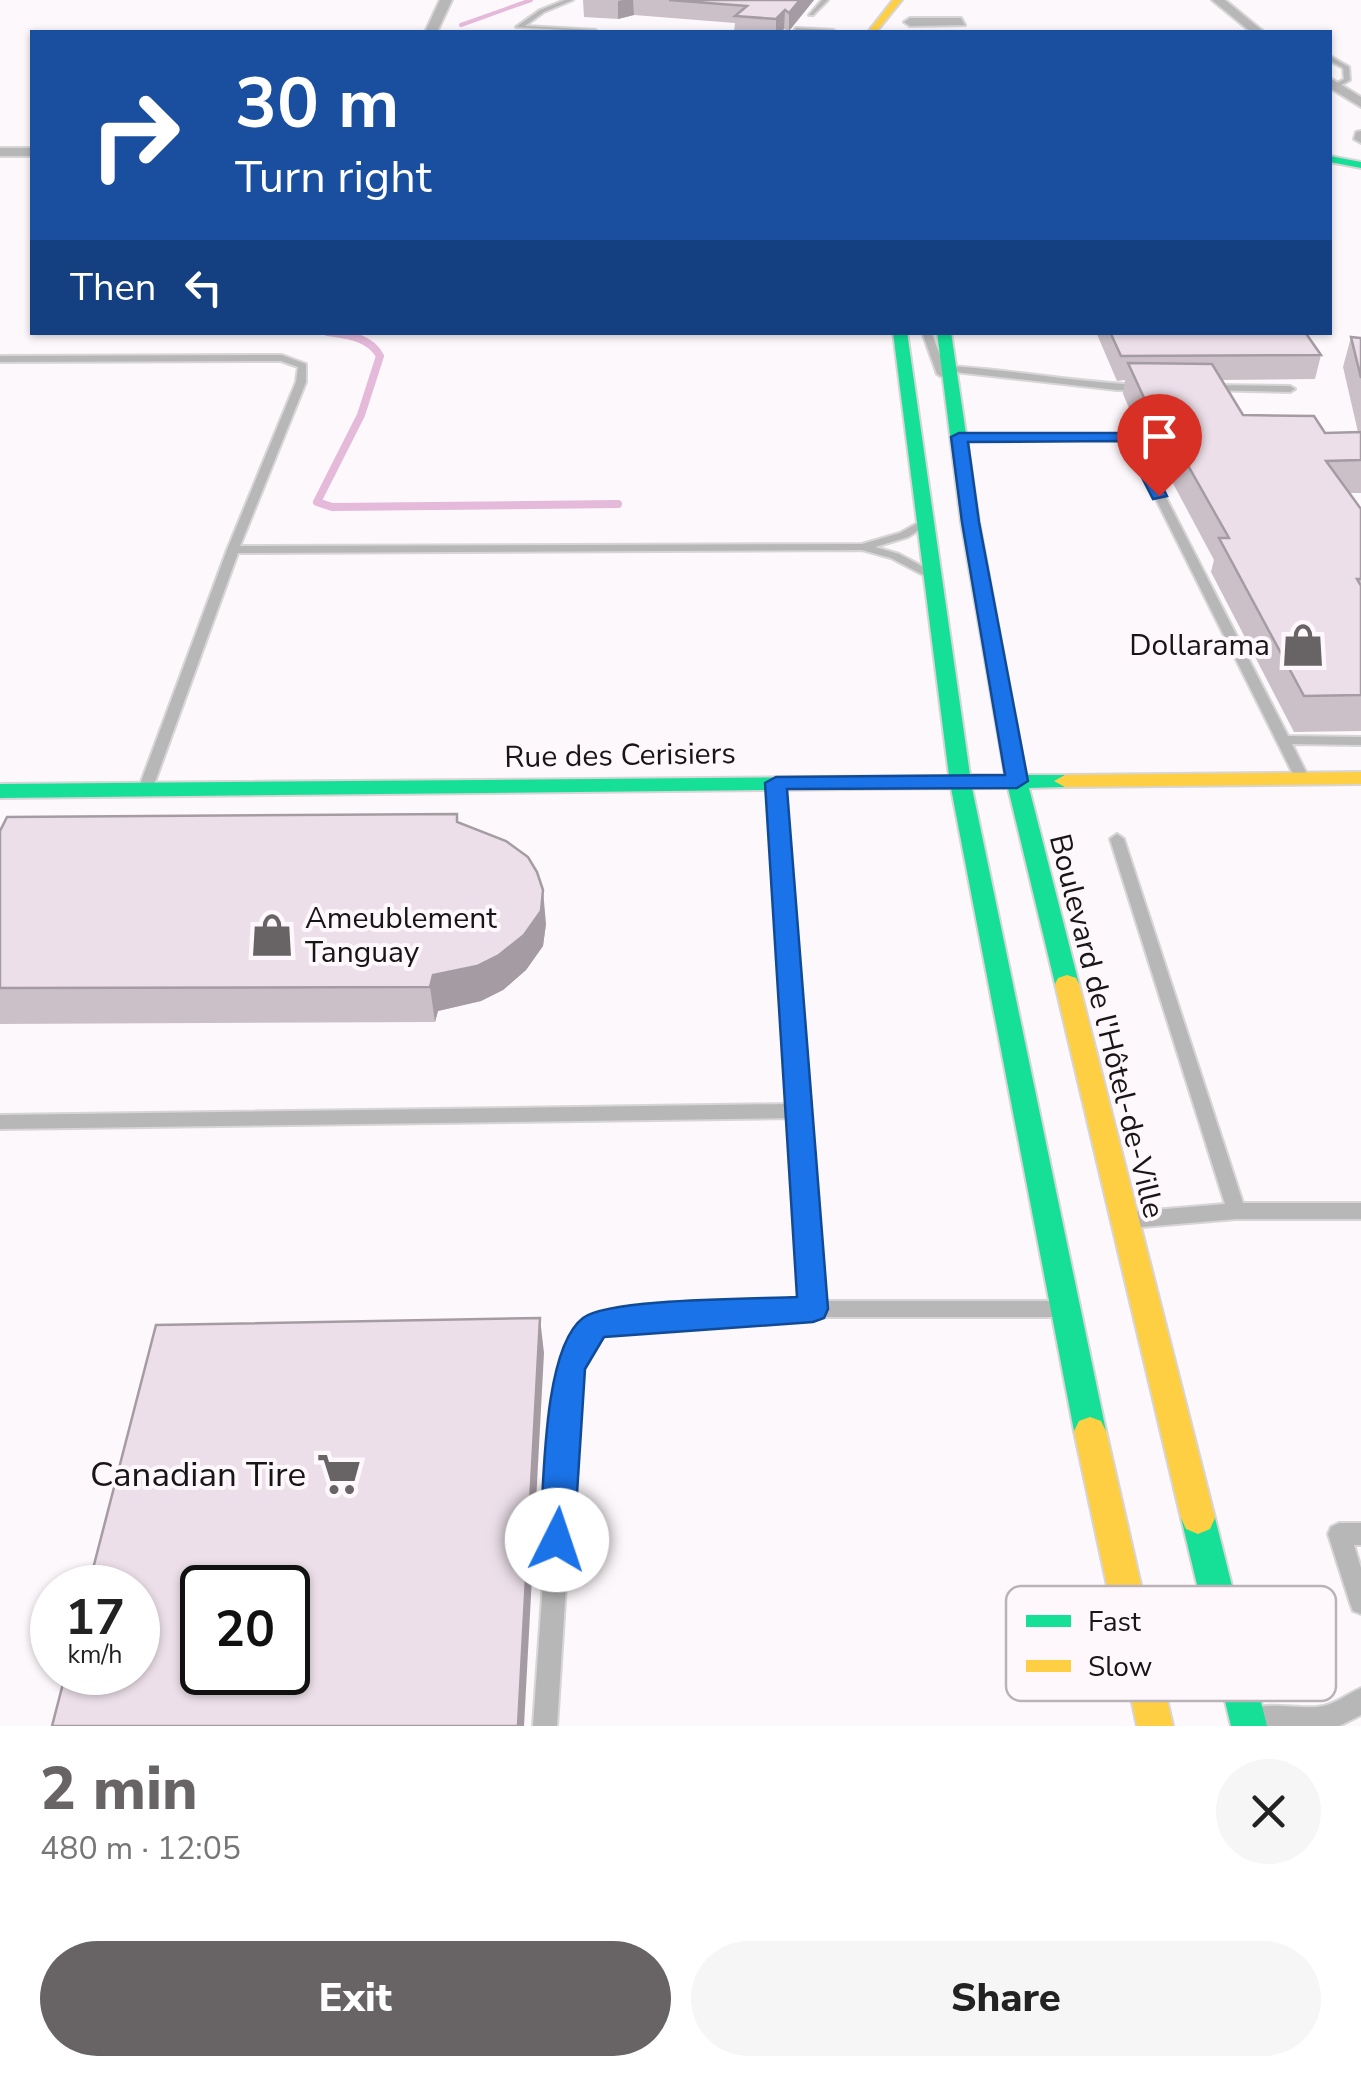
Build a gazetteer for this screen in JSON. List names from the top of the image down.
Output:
{
  "streets": {
    "main road": ["Rue des Cerisiers", "Boulevard de l'Hôtel-de-Ville"]
  },
  "crossings": [
    ["Rue des Cerisiers", "Boulevard de l'Hôtel-de-Ville"]
  ],
  "places": {
    "shop": ["Dollarama", "Ameublement Tanguay"],
    "supermarket": ["Canadian Tire"]
  },
  "legend": ["Fast", "Slow"],
  "page": {
    "turn": ["30 m", "Turn right"],
    "then": "Then",
    "speed": "17 km/h",
    "limit": "20",
    "heading": ["2 min", "480 m · 12:05"],
    "buttons": ["Exit", "Share"]
  }
}
